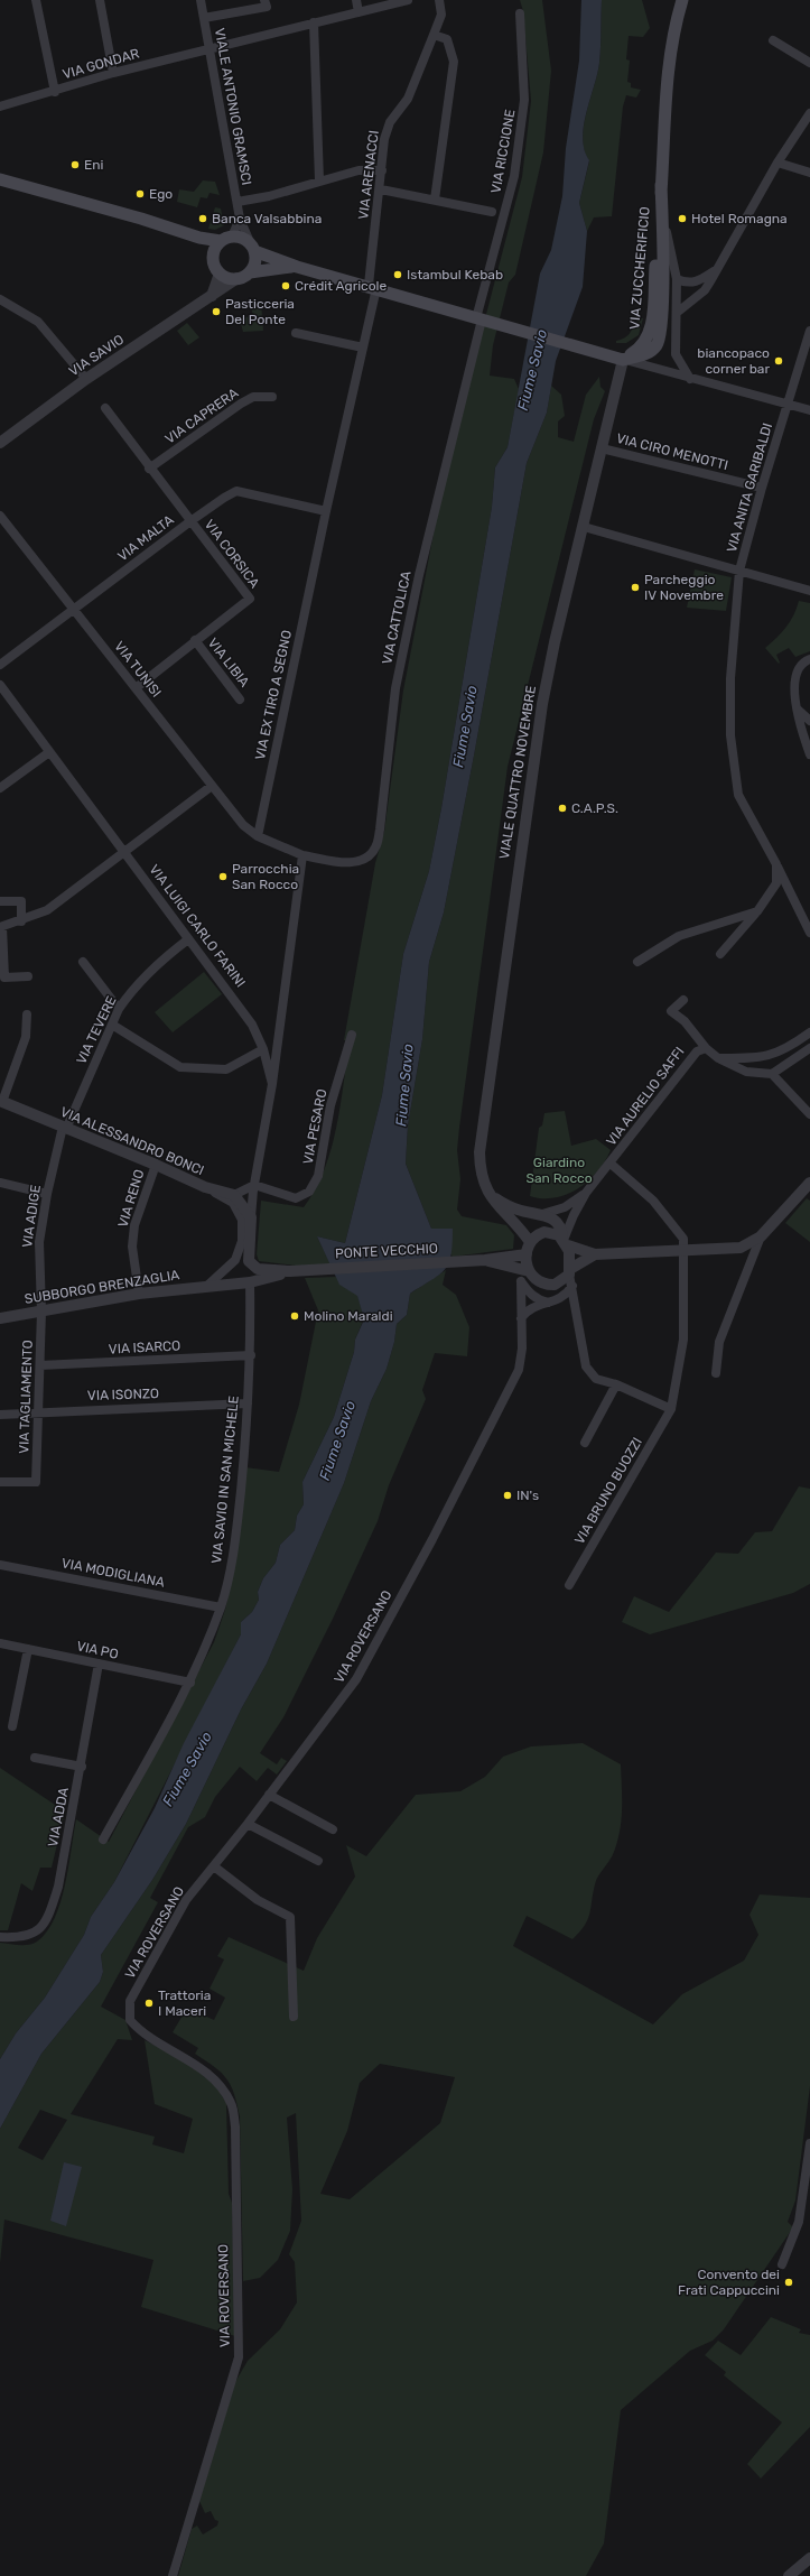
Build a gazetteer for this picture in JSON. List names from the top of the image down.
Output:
{
  "streets": {
    "main road": ["VIA ZUCCHERIFICIO"],
    "street": [
      "VIA GONDAR",
      "VIALE ANTONIO GRAMSCI",
      "VIA RICCIONE",
      "VIA ARENACCI",
      "VIA SAVIO",
      "VIA CAPRERA",
      "VIA CIRO MENOTTI",
      "VIA ANITA GARIBALDI",
      "VIA MALTA",
      "VIA CORSICA",
      "VIA CATTOLICA",
      "VIA LIBIA",
      "VIA TUNISI",
      "VIA EX TIRO A SEGNO",
      "VIALE QUATTRO NOVEMBRE",
      "VIA LUIGI CARLO FARINI",
      "VIA TEVERE",
      "VIA AURELIO SAFFI",
      "VIA PESARO",
      "VIA ALESSANDRO BONCI",
      "VIA RENO",
      "VIA ADIGE",
      "PONTE VECCHIO",
      "SUBBORGO BRENZAGLIA",
      "VIA ISARCO",
      "VIA ISONZO",
      "VIA TAGLIAMENTO",
      "VIA SAVIO IN SAN MICHELE",
      "VIA BRUNO BUOZZI",
      "VIA MODIGLIANA",
      "VIA ROVERSANO",
      "VIA PO",
      "VIA ADDA"
    ]
  },
  "crossings": [
    ["VIA GONDAR", "VIALE ANTONIO GRAMSCI"],
    ["VIALE ANTONIO GRAMSCI", "VIA SAVIO"],
    ["VIA RICCIONE", "VIA CATTOLICA"],
    ["VIA ARENACCI", "VIA EX TIRO A SEGNO"],
    ["VIA ZUCCHERIFICIO", "VIALE QUATTRO NOVEMBRE"],
    ["VIA CAPRERA", "VIA CORSICA"],
    ["VIA CIRO MENOTTI", "VIA ANITA GARIBALDI"],
    ["VIA CIRO MENOTTI", "VIALE QUATTRO NOVEMBRE"],
    ["VIA MALTA", "VIA CORSICA"],
    ["VIA MALTA", "VIA TUNISI"],
    ["VIA MALTA", "VIA EX TIRO A SEGNO"],
    ["VIA CORSICA", "VIA LIBIA"],
    ["VIA CORSICA", "VIA TUNISI"],
    ["VIA TUNISI", "VIA EX TIRO A SEGNO"],
    ["VIALE QUATTRO NOVEMBRE", "VIA AURELIO SAFFI"],
    ["VIALE QUATTRO NOVEMBRE", "PONTE VECCHIO"],
    ["VIALE QUATTRO NOVEMBRE", "VIA ROVERSANO"],
    ["VIA LUIGI CARLO FARINI", "VIA TEVERE"],
    ["VIA LUIGI CARLO FARINI", "VIA PESARO"],
    ["VIA LUIGI CARLO FARINI", "PONTE VECCHIO"],
    ["VIA TEVERE", "VIA ALESSANDRO BONCI"],
    ["VIA TEVERE", "VIA ADIGE"],
    ["VIA AURELIO SAFFI", "PONTE VECCHIO"],
    ["VIA AURELIO SAFFI", "VIA BRUNO BUOZZI"],
    ["VIA AURELIO SAFFI", "VIA ROVERSANO"],
    ["VIA ALESSANDRO BONCI", "VIA RENO"],
    ["VIA ALESSANDRO BONCI", "VIA ADIGE"],
    ["VIA RENO", "SUBBORGO BRENZAGLIA"],
    ["VIA ADIGE", "SUBBORGO BRENZAGLIA"],
    ["VIA ADIGE", "VIA TAGLIAMENTO"],
    ["PONTE VECCHIO", "VIA ROVERSANO"],
    ["SUBBORGO BRENZAGLIA", "VIA TAGLIAMENTO"],
    ["VIA ISARCO", "VIA TAGLIAMENTO"],
    ["VIA ISARCO", "VIA SAVIO IN SAN MICHELE"],
    ["VIA ISONZO", "VIA TAGLIAMENTO"],
    ["VIA ISONZO", "VIA SAVIO IN SAN MICHELE"],
    ["VIA SAVIO IN SAN MICHELE", "VIA MODIGLIANA"],
    ["VIA SAVIO IN SAN MICHELE", "VIA PO"],
    ["VIA PO", "VIA ADDA"]
  ],
  "water": ["Fiume Savio"],
  "parks": ["Giardino San Rocco"],
  "places": [
    "Eni",
    "Ego",
    "Banca Valsabbina",
    "Hotel Romagna",
    "Istambul Kebab",
    "Crédit Agricole",
    "Pasticceria Del Ponte",
    "biancopaco corner bar",
    "Parcheggio IV Novembre",
    "C.A.P.S.",
    "Parrocchia San Rocco",
    "Molino Maraldi",
    "IN's",
    "Trattoria I Maceri",
    "Convento dei Frati Cappuccini"
  ]
}
